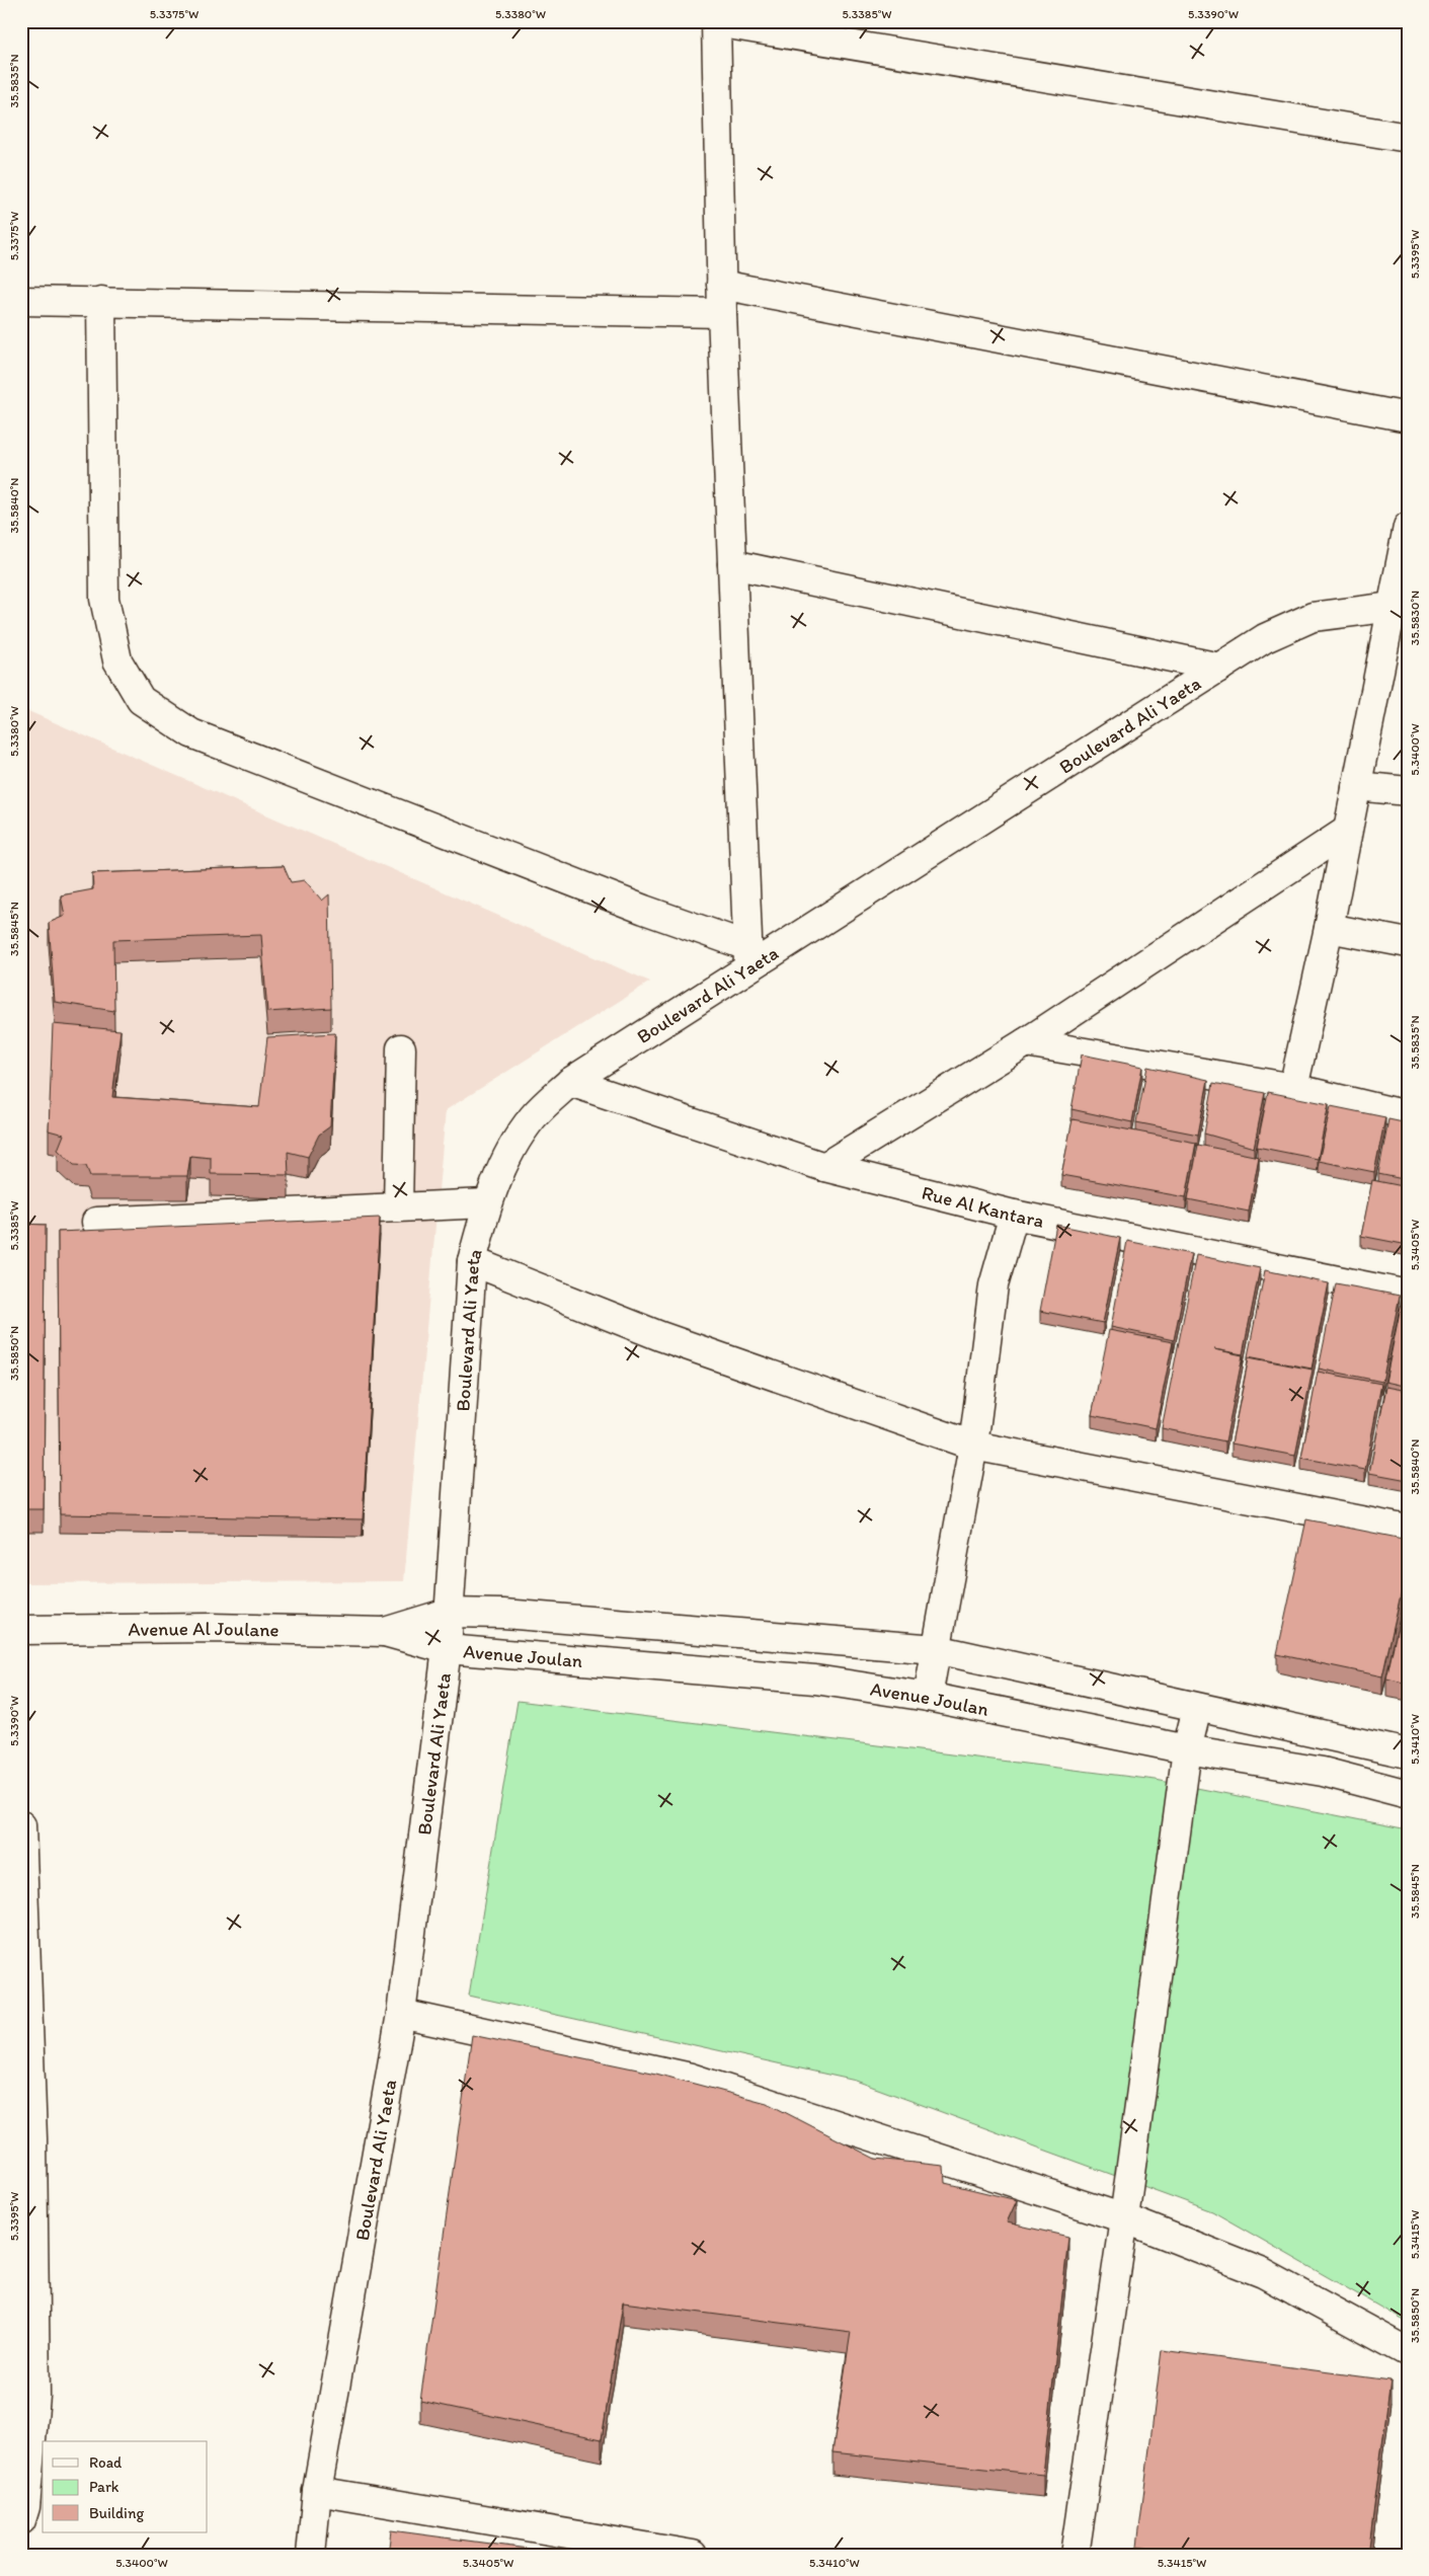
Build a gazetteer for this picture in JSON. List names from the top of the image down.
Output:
{
  "streets": {
    "street": [
      "Boulevard Ali Yaeta",
      "Rue Al Kantara",
      "Avenue Al Joulane",
      "Avenue Joulan"
    ]
  },
  "crossings": [
    ["Boulevard Ali Yaeta", "Rue Al Kantara"],
    ["Boulevard Ali Yaeta", "Avenue Al Joulane"],
    ["Boulevard Ali Yaeta", "Avenue Joulan"],
    ["Avenue Al Joulane", "Avenue Joulan"]
  ],
  "legend": ["Road", "Park", "Building"],
  "coordinates": [
    "5.3375°W",
    "5.3380°W",
    "5.3385°W",
    "5.3390°W",
    "35.5835°N",
    "5.3395°W",
    "35.5840°N",
    "35.5830°N",
    "5.3400°W",
    "35.5845°N",
    "5.3405°W",
    "35.5850°N",
    "5.3410°W",
    "5.3415°W"
  ]
}
